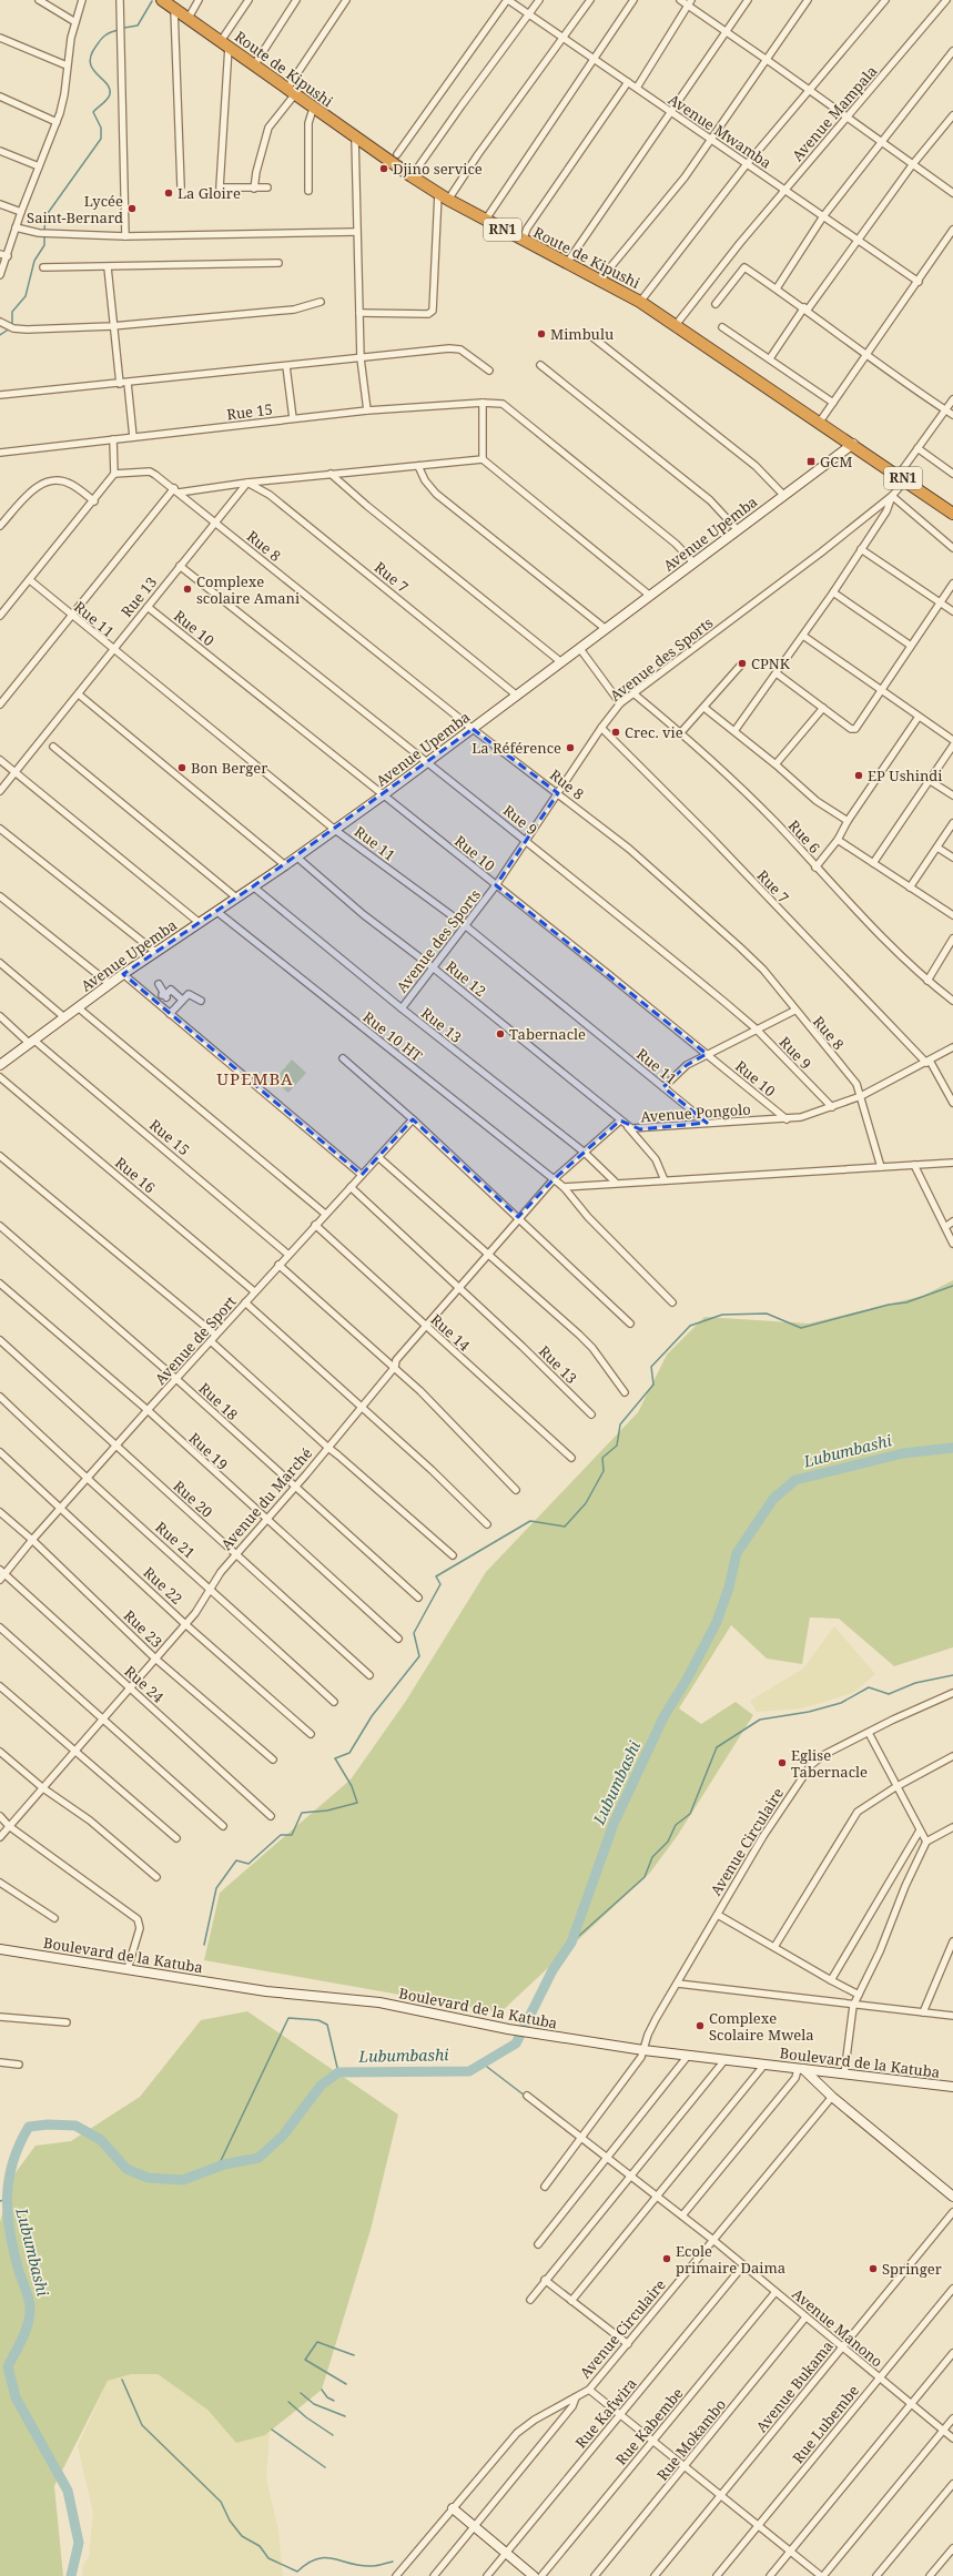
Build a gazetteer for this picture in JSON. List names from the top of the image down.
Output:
{
  "streets": {
    "highway": ["Route de Kipushi", "RN1"],
    "street": [
      "Avenue Mampala",
      "Avenue Mwamba",
      "Rue 15",
      "Avenue Upemba",
      "Rue 8",
      "Rue 7",
      "Rue 13",
      "Rue 11",
      "Rue 10",
      "Avenue des Sports",
      "Rue 9",
      "Rue 6",
      "Rue 12",
      "Rue 10 HT",
      "Avenue Pongolo",
      "Rue 16",
      "Rue 14",
      "Avenue de Sport",
      "Rue 18",
      "Rue 19",
      "Rue 20",
      "Avenue du Marché",
      "Rue 21",
      "Rue 22",
      "Rue 23",
      "Rue 24",
      "Avenue Circulaire",
      "Boulevard de la Katuba",
      "Avenue Manono",
      "Avenue Bukama",
      "Rue Kafwira",
      "Rue Lubembe",
      "Rue Kabembe",
      "Rue Mokambo"
    ]
  },
  "crossings": [
    ["Route de Kipushi", "Avenue Mampala"],
    ["Route de Kipushi", "Avenue Upemba"],
    ["Route de Kipushi", "Avenue des Sports"],
    ["Avenue Mampala", "Avenue Mwamba"],
    ["Rue 15", "Avenue Upemba"],
    ["Rue 15", "Avenue de Sport"],
    ["Avenue Upemba", "Rue 8"],
    ["Avenue Upemba", "Rue 7"],
    ["Avenue Upemba", "Rue 13"],
    ["Avenue Upemba", "Rue 11"],
    ["Avenue Upemba", "Rue 10"],
    ["Avenue Upemba", "Rue 9"],
    ["Avenue Upemba", "Rue 12"],
    ["Avenue Upemba", "Rue 10 HT"],
    ["Rue 8", "Rue 13"],
    ["Rue 8", "Avenue des Sports"],
    ["Rue 8", "Avenue Pongolo"],
    ["Rue 7", "Rue 13"],
    ["Rue 7", "Avenue des Sports"],
    ["Rue 7", "Avenue Pongolo"],
    ["Rue 13", "Rue 11"],
    ["Rue 13", "Rue 10"],
    ["Rue 13", "Avenue des Sports"],
    ["Rue 13", "Rue 9"],
    ["Rue 13", "Avenue Pongolo"],
    ["Rue 13", "Avenue de Sport"],
    ["Rue 13", "Avenue du Marché"],
    ["Rue 11", "Avenue des Sports"],
    ["Rue 11", "Avenue Pongolo"],
    ["Rue 10", "Avenue des Sports"],
    ["Rue 10", "Avenue Pongolo"],
    ["Avenue des Sports", "Rue 9"],
    ["Avenue des Sports", "Rue 6"],
    ["Avenue des Sports", "Rue 12"],
    ["Rue 9", "Avenue Pongolo"],
    ["Rue 12", "Avenue Pongolo"],
    ["Rue 10 HT", "Avenue Pongolo"],
    ["Rue 10 HT", "Avenue du Marché"],
    ["Avenue Pongolo", "Avenue du Marché"],
    ["Rue 16", "Avenue de Sport"],
    ["Rue 14", "Avenue de Sport"],
    ["Rue 14", "Avenue du Marché"],
    ["Avenue de Sport", "Rue 18"],
    ["Avenue de Sport", "Rue 19"],
    ["Avenue de Sport", "Rue 20"],
    ["Avenue de Sport", "Rue 21"],
    ["Avenue de Sport", "Rue 22"],
    ["Avenue de Sport", "Rue 23"],
    ["Avenue de Sport", "Rue 24"],
    ["Rue 18", "Avenue du Marché"],
    ["Rue 19", "Avenue du Marché"],
    ["Rue 20", "Avenue du Marché"],
    ["Avenue du Marché", "Rue 21"],
    ["Avenue du Marché", "Rue 22"],
    ["Avenue du Marché", "Rue 23"],
    ["Avenue du Marché", "Rue 24"],
    ["Avenue Circulaire", "Boulevard de la Katuba"],
    ["Avenue Circulaire", "Avenue Manono"],
    ["Avenue Manono", "Avenue Bukama"],
    ["Avenue Manono", "Rue Kafwira"],
    ["Avenue Manono", "Rue Lubembe"],
    ["Avenue Manono", "Rue Kabembe"],
    ["Avenue Manono", "Rue Mokambo"]
  ],
  "districts": ["UPEMBA"],
  "water": ["Lubumbashi"],
  "places": {
    "other": [
      "Djino service",
      "La Gloire",
      "Lycée Saint-Bernard",
      "Mimbulu",
      "Complexe scolaire Amani",
      "CPNK",
      "Crec. vie",
      "La Référence",
      "Bon Berger",
      "EP Ushindi",
      "Tabernacle",
      "Eglise Tabernacle",
      "Complexe Scolaire Mwela",
      "Ecole primaire Daima",
      "Springer"
    ],
    "transit": ["GCM"]
  }
}
